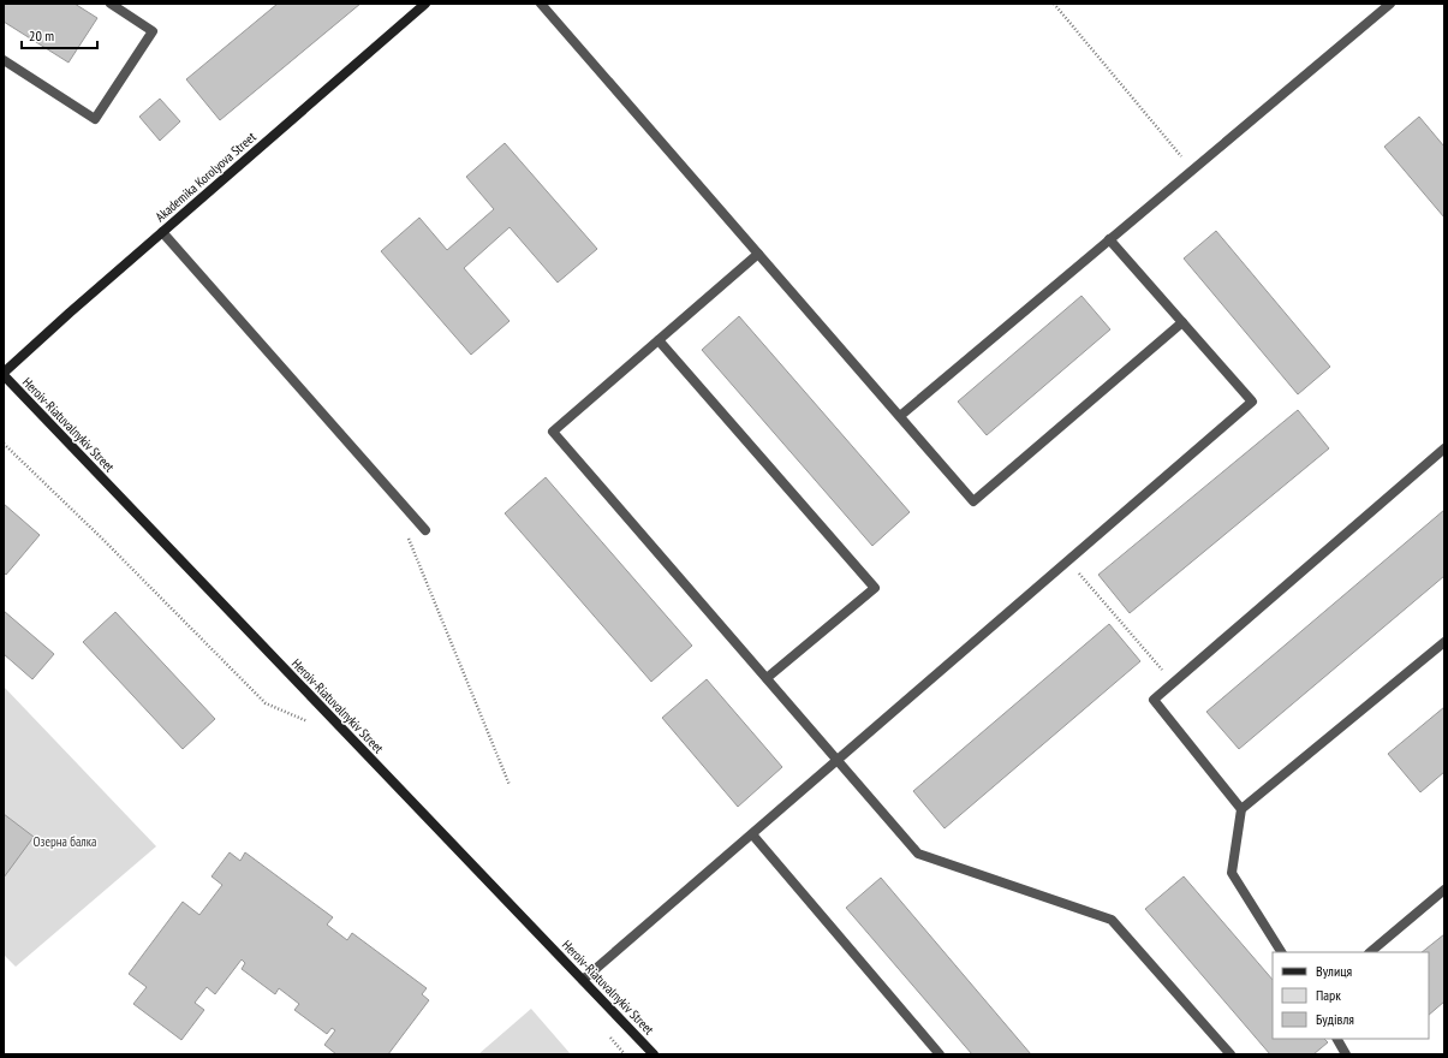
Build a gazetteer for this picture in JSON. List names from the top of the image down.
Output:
{
  "streets": {
    "main road": ["Akademika Korolyova Street", "Heroiv-Riatuvalnykiv Street"]
  },
  "crossings": [
    ["Akademika Korolyova Street", "Heroiv-Riatuvalnykiv Street"]
  ],
  "parks": ["Озерна балка"],
  "legend": ["Вулиця", "Парк", "Будівля"],
  "scale_bar": "20 m"
}
